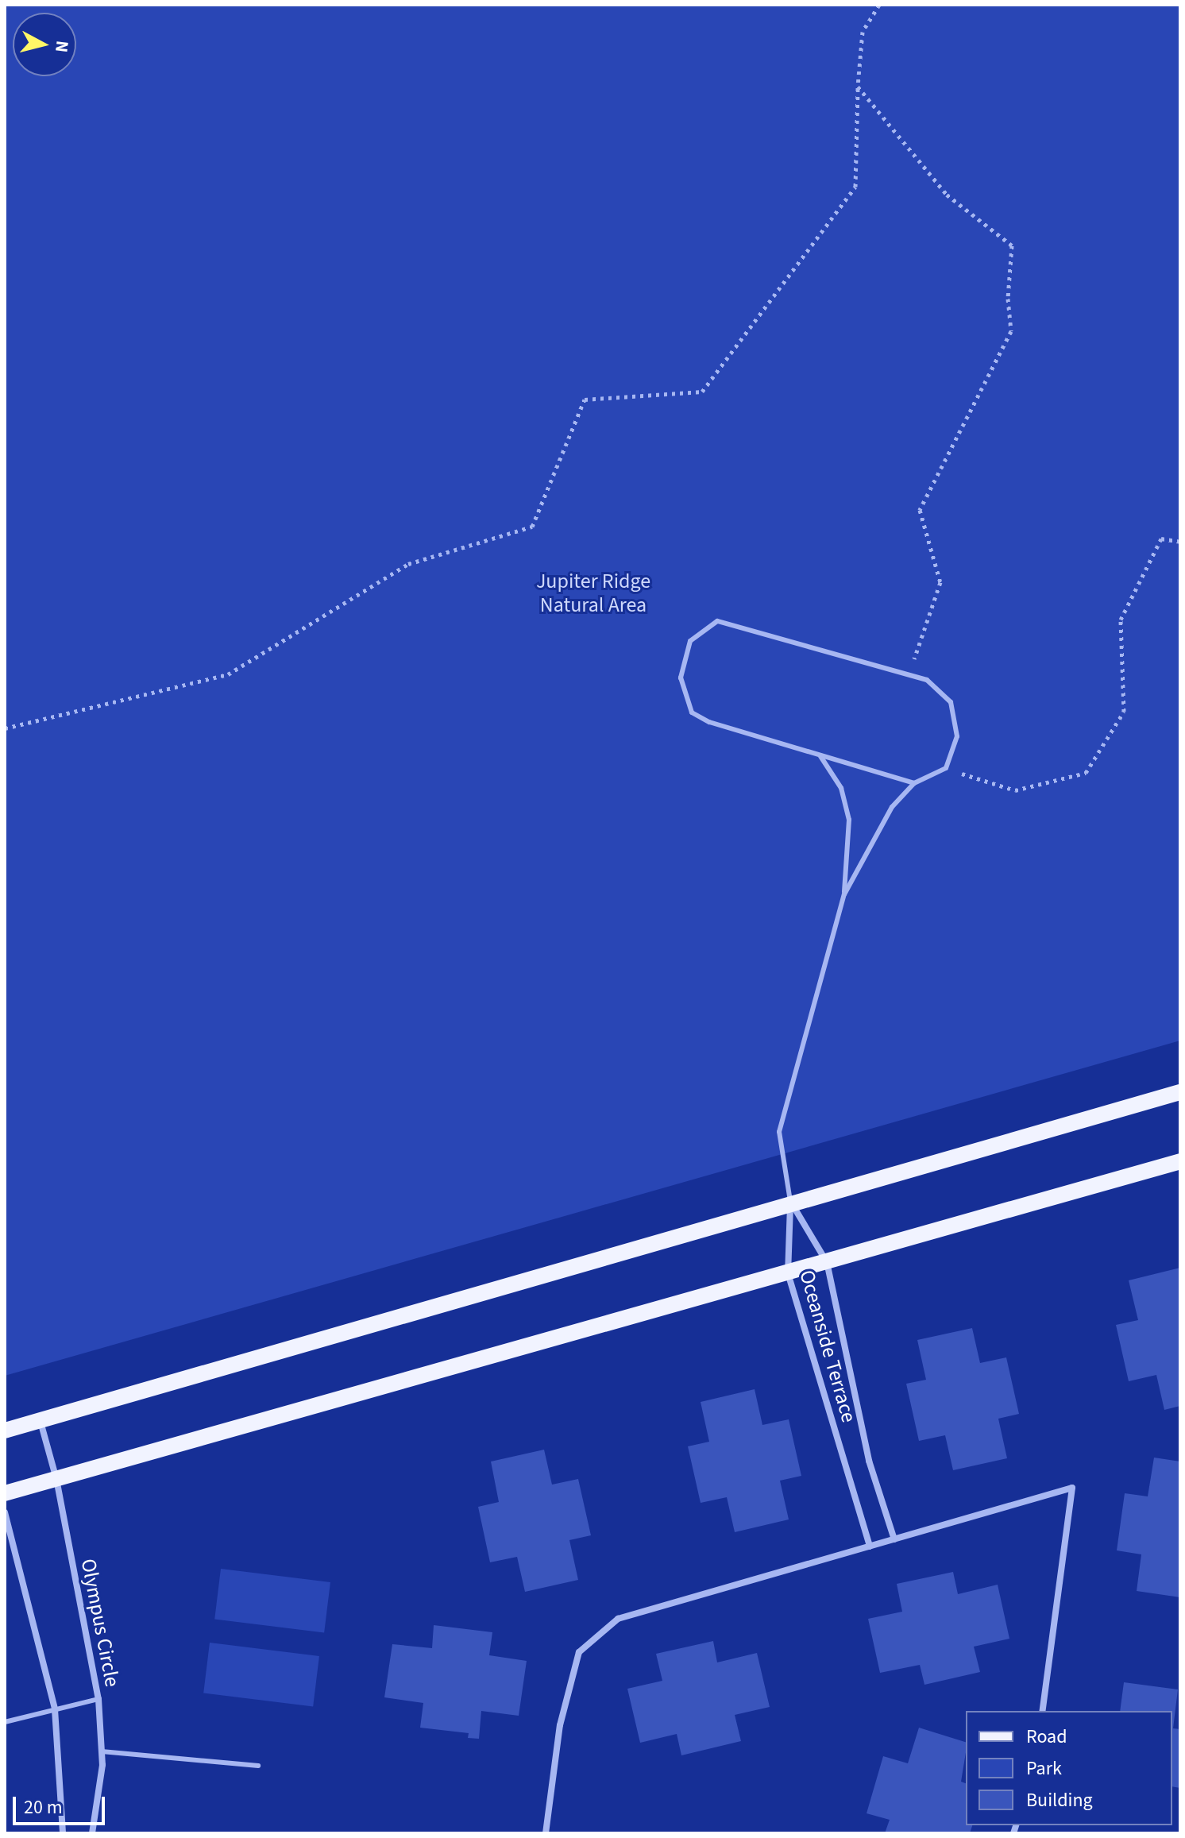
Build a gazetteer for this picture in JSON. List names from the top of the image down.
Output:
{
  "streets": {
    "street": ["Oceanside Terrace", "Olympus Circle"]
  },
  "parks": ["Jupiter Ridge Natural Area"],
  "legend": ["Road", "Park", "Building"],
  "scale_bar": "20 m",
  "north": "right"
}
